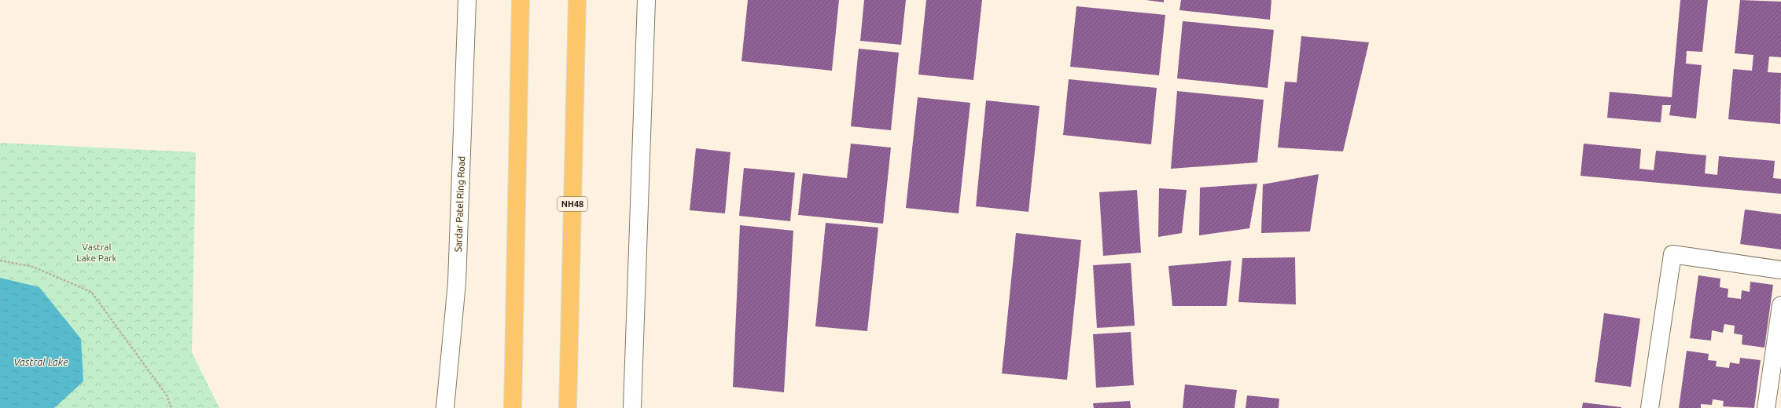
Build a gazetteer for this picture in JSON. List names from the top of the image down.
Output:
{
  "streets": {
    "highway": ["NH48"],
    "street": ["Sardar Patel Ring Road"]
  },
  "water": ["Vastral Lake"],
  "parks": ["Vastral Lake Park"]
}
